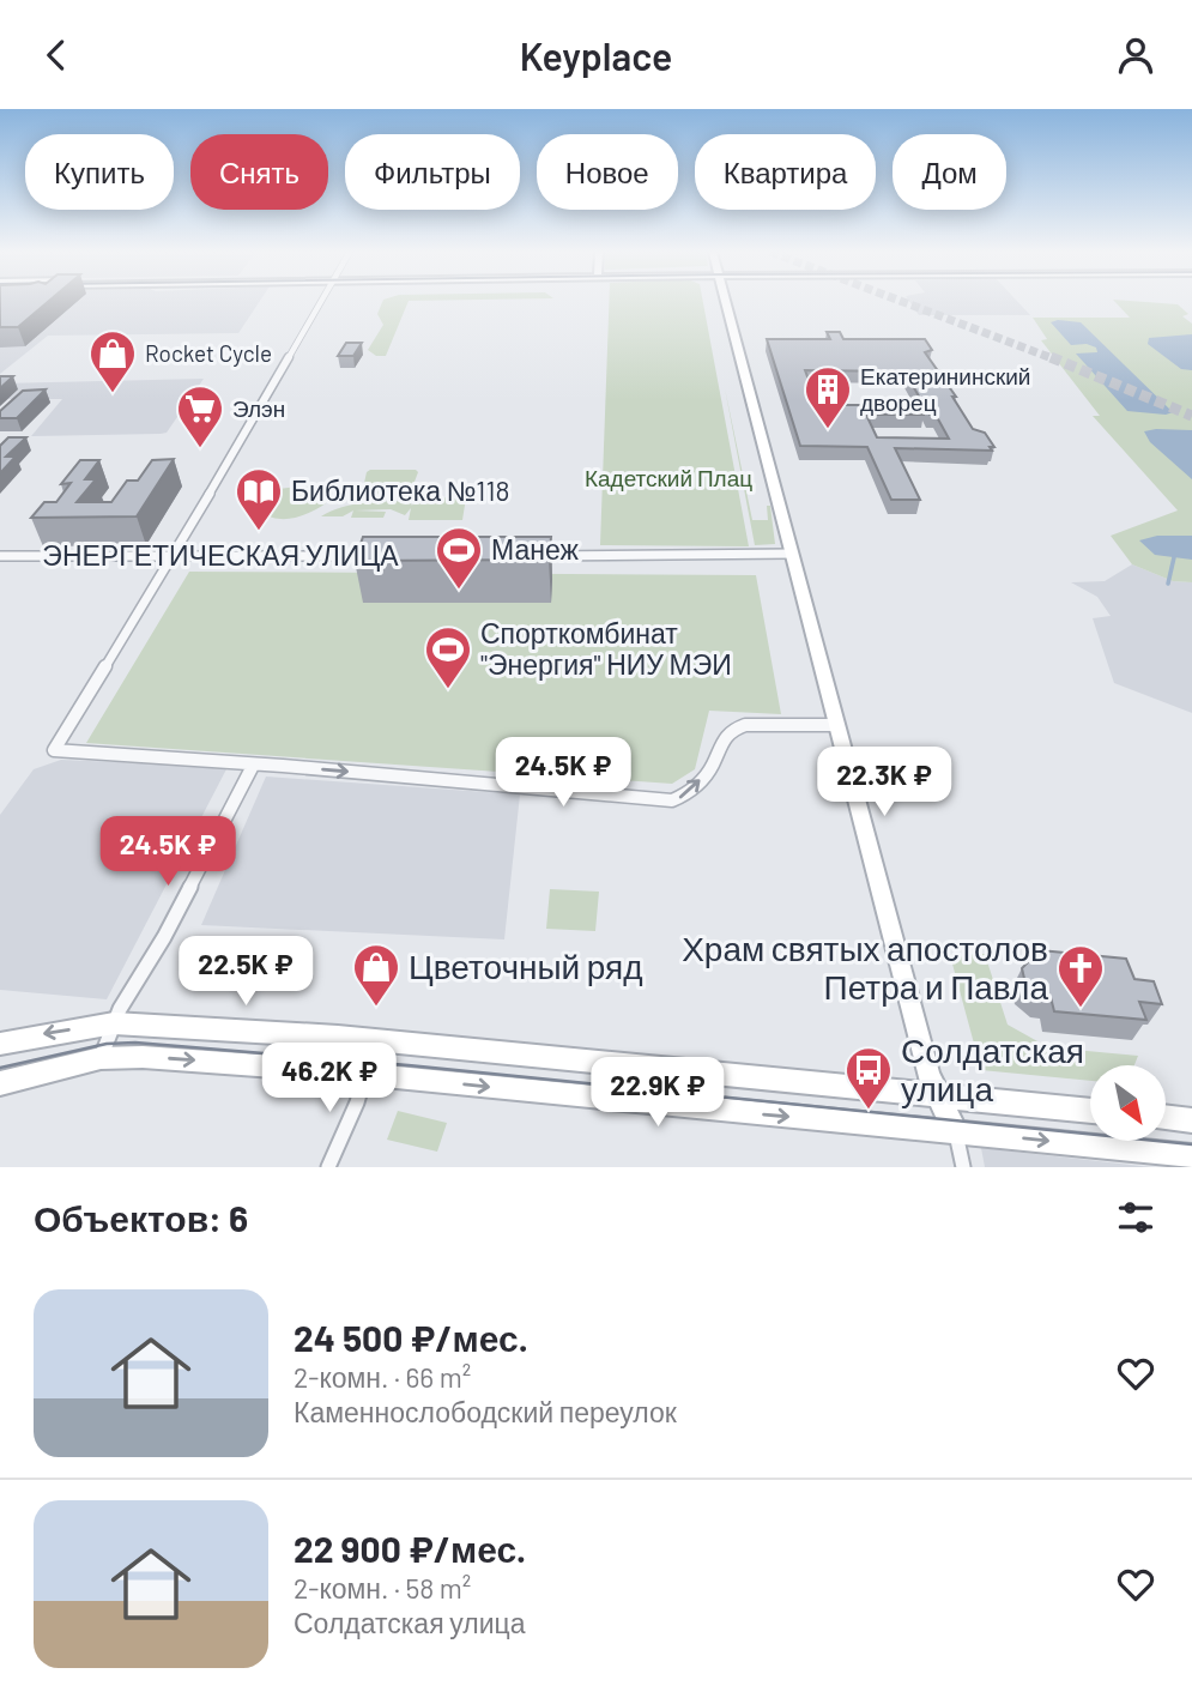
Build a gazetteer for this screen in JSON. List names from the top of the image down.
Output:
{
  "streets": {
    "street": ["ЭНЕРГЕТИЧЕСКАЯ УЛИЦА"]
  },
  "parks": ["Кадетский Плац"],
  "places": {
    "shop": ["Rocket Cycle", "Цветочный ряд"],
    "building": ["Екатерининский дворец"],
    "supermarket": ["Элэн"],
    "library": ["Библиотека №118"],
    "sports": ["Манеж", "Спорткомбинат \"Энергия\" НИУ МЭИ"],
    "church": ["Храм святых апостолов Петра и Павла"],
    "bus stop": ["Солдатская улица"]
  },
  "north": "bottom right",
  "page": {
    "header": "Keyplace",
    "chip": [
      "Купить",
      "Снять",
      "Фильтры",
      "Новое",
      "Квартира",
      "Дом"
    ],
    "price": [
      "24.5K ₽",
      "22.3K ₽",
      "24.5K ₽",
      "22.5K ₽",
      "46.2K ₽",
      "22.9K ₽"
    ],
    "heading": "Объектов: 6",
    "list": [
      {
        "name": "24 500 ₽/мес.",
        "note": "2-комн. · 66 m² · Каменнослободский переулок"
      },
      {
        "name": "22 900 ₽/мес.",
        "note": "2-комн. · 58 m² · Солдатская улица"
      }
    ]
  }
}
